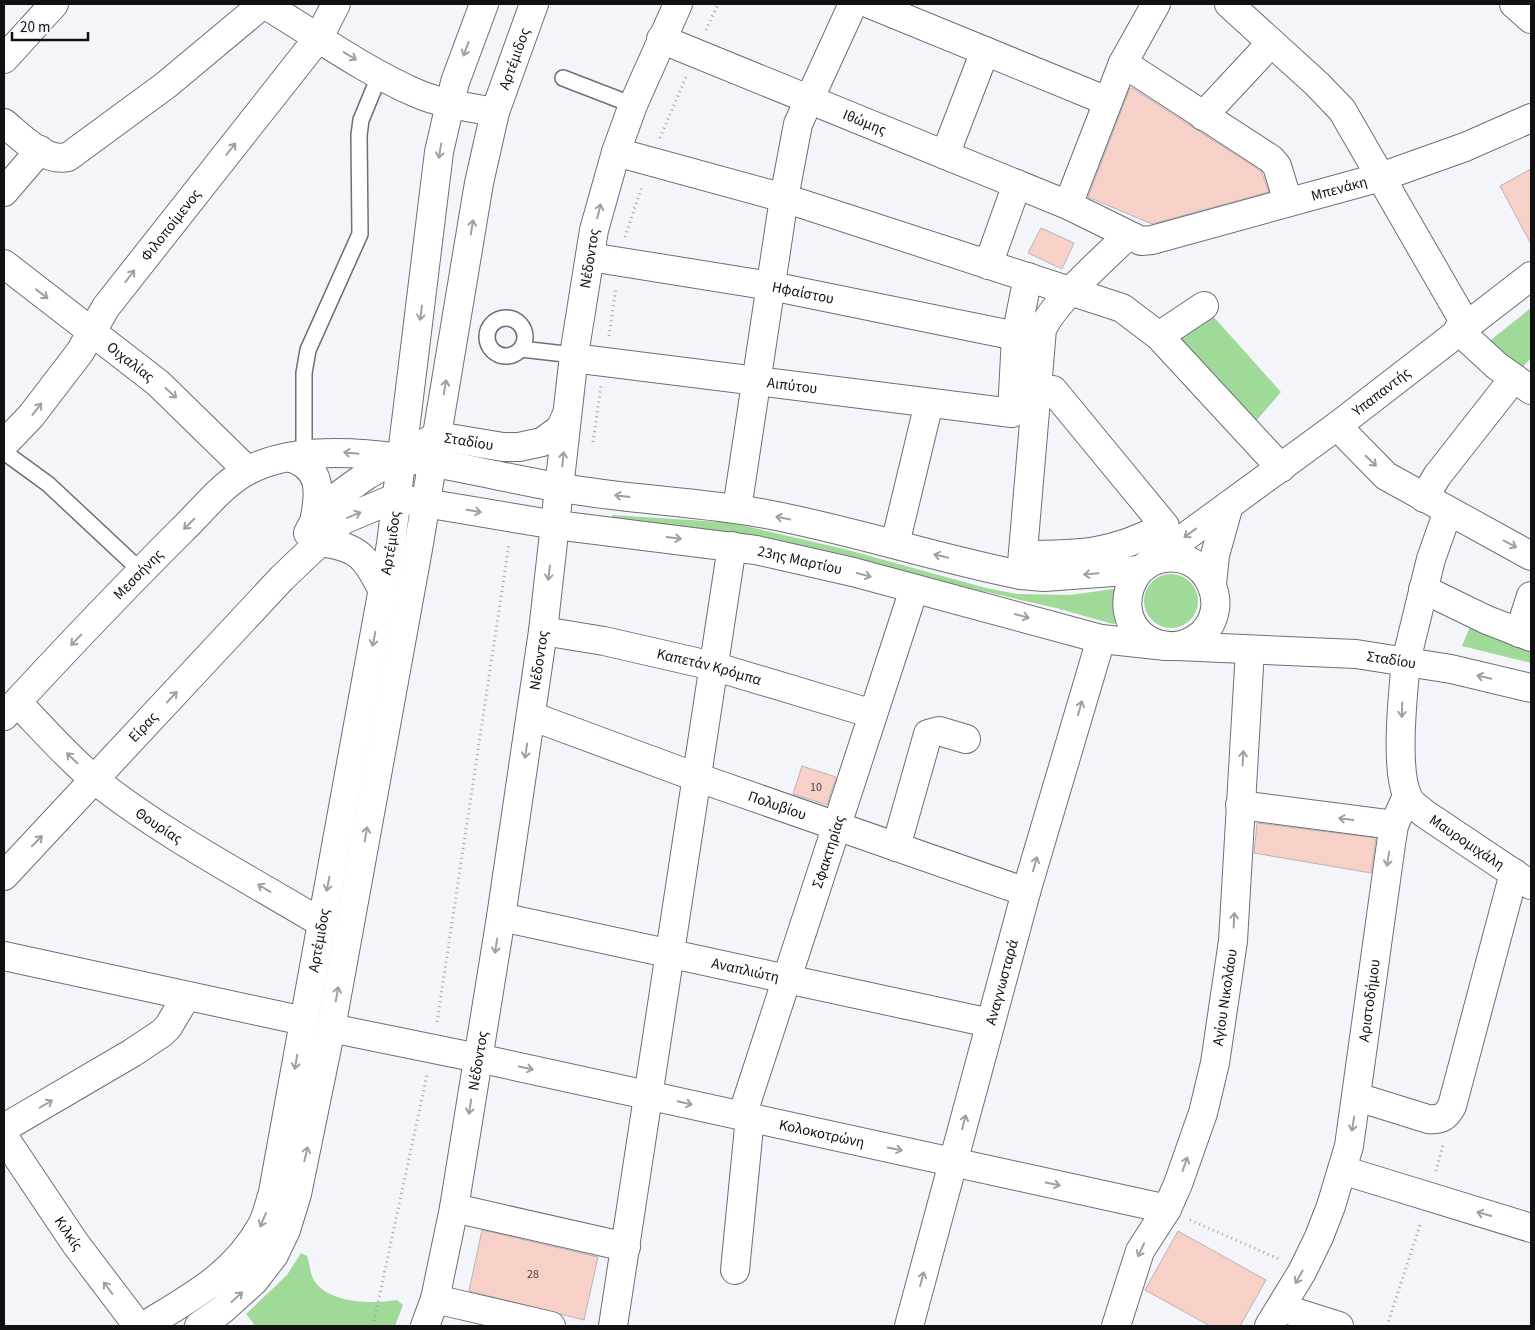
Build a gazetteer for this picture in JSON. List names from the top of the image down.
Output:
{
  "streets": {
    "street": [
      "Αρτέμιδος",
      "Ιθώμης",
      "Μπενάκη",
      "Φιλοποίμενος",
      "Νέδοντος",
      "Ηφαίστου",
      "Οιχαλίας",
      "Αιπύτου",
      "Υπαπαντής",
      "Σταδίου",
      "23ης Μαρτίου",
      "Μεσσήνης",
      "Καπετάν Κρόμπα",
      "Είρας",
      "Πολυβίου",
      "Θουρίας",
      "Μαυρομιχάλη",
      "Σφακτηρίας",
      "Αναπλιώτη",
      "Αναγνωσταρά",
      "Αγίου Νικολάου",
      "Αριστοδήμου",
      "Κολοκοτρώνη",
      "Κιλκίς"
    ]
  },
  "crossings": [
    ["Αρτέμιδος", "Σταδίου"],
    ["Αρτέμιδος", "23ης Μαρτίου"],
    ["Αρτέμιδος", "Μεσσήνης"],
    ["Αρτέμιδος", "Είρας"],
    ["Αρτέμιδος", "Θουρίας"],
    ["Αρτέμιδος", "Κολοκοτρώνη"],
    ["Ιθώμης", "Μπενάκη"],
    ["Ιθώμης", "Νέδοντος"],
    ["Φιλοποίμενος", "Οιχαλίας"],
    ["Νέδοντος", "Ηφαίστου"],
    ["Νέδοντος", "Αιπύτου"],
    ["Νέδοντος", "Σταδίου"],
    ["Νέδοντος", "23ης Μαρτίου"],
    ["Νέδοντος", "Καπετάν Κρόμπα"],
    ["Νέδοντος", "Πολυβίου"],
    ["Νέδοντος", "Αναπλιώτη"],
    ["Νέδοντος", "Κολοκοτρώνη"],
    ["Οιχαλίας", "Μεσσήνης"],
    ["Υπαπαντής", "23ης Μαρτίου"],
    ["Σταδίου", "23ης Μαρτίου"],
    ["Σταδίου", "Μεσσήνης"],
    ["Σταδίου", "Αγίου Νικολάου"],
    ["23ης Μαρτίου", "Σφακτηρίας"],
    ["23ης Μαρτίου", "Αναγνωσταρά"],
    ["23ης Μαρτίου", "Αγίου Νικολάου"],
    ["Μεσσήνης", "Θουρίας"],
    ["Καπετάν Κρόμπα", "Σφακτηρίας"],
    ["Είρας", "Θουρίας"],
    ["Πολυβίου", "Σφακτηρίας"],
    ["Πολυβίου", "Αναγνωσταρά"],
    ["Μαυρομιχάλη", "Αριστοδήμου"],
    ["Σφακτηρίας", "Αναπλιώτη"],
    ["Σφακτηρίας", "Κολοκοτρώνη"],
    ["Αναπλιώτη", "Αναγνωσταρά"],
    ["Αναγνωσταρά", "Κολοκοτρώνη"],
    ["Αγίου Νικολάου", "Κολοκοτρώνη"]
  ],
  "one_way": [
    "Οιχαλίας",
    "Μεσσήνης",
    "Είρας",
    "Αναγνωσταρά",
    "Αριστοδήμου",
    "Κιλκίς"
  ],
  "house_numbers": ["10", "28"],
  "scale_bar": "20 m"
}
